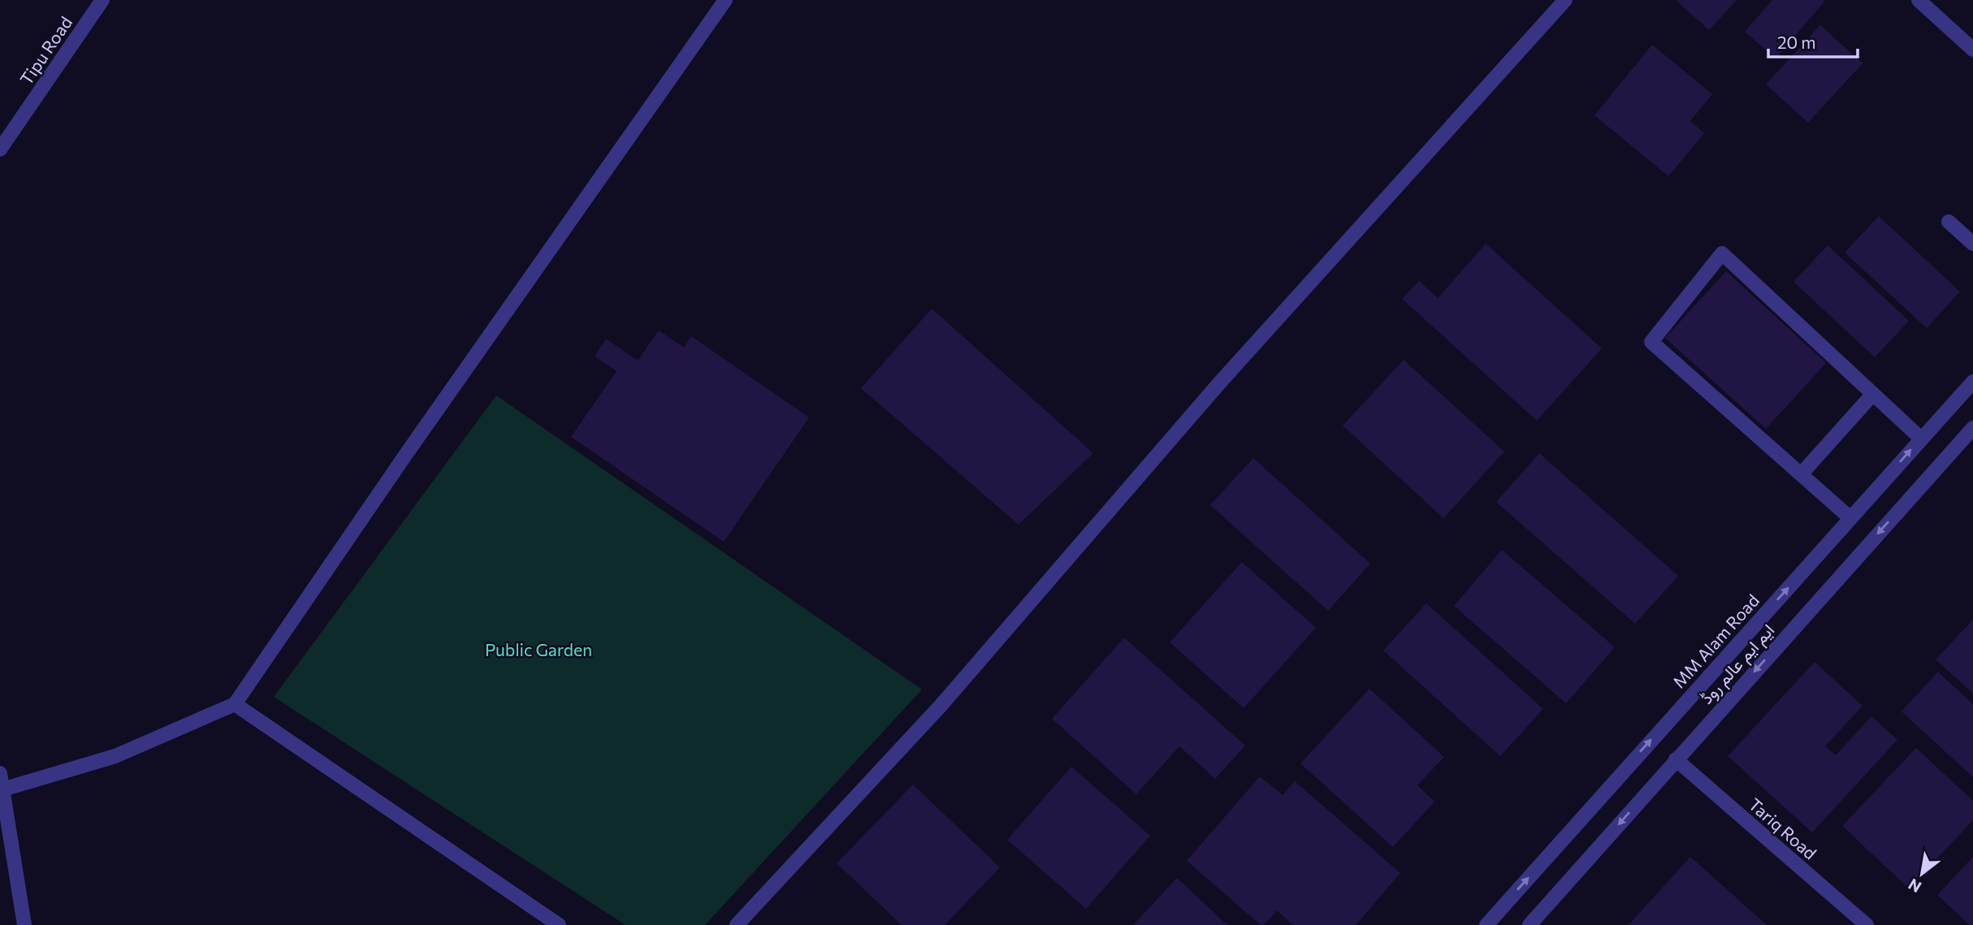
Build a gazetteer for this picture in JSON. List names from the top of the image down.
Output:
{
  "streets": {
    "street": [
      "Tipu Road",
      "MM Alam Road",
      "ایم ایم عالم روڈ",
      "Tariq Road"
    ]
  },
  "crossings": [
    ["ایم ایم عالم روڈ", "Tariq Road"]
  ],
  "one_way": ["MM Alam Road", "ایم ایم عالم روڈ"],
  "parks": ["Public Garden"],
  "scale_bar": "20 m",
  "north": "bottom left"
}
